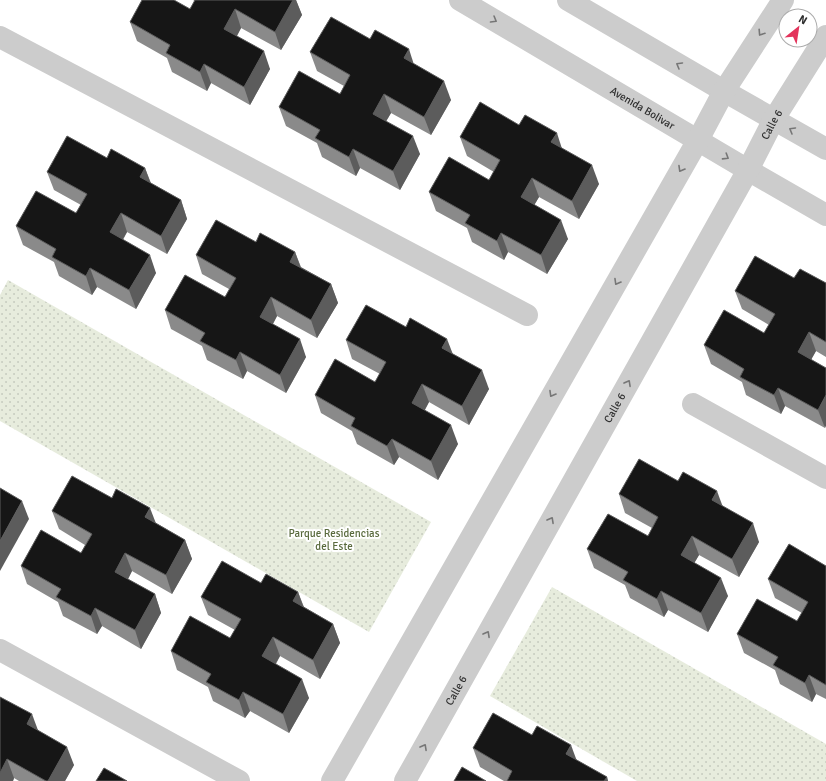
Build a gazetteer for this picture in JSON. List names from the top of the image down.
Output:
{
  "streets": {
    "street": ["Avenida Bolivar", "Calle 6"]
  },
  "crossings": [
    ["Avenida Bolivar", "Calle 6"]
  ],
  "parks": ["Parque Residencias del Este"],
  "north": "top right"
}
